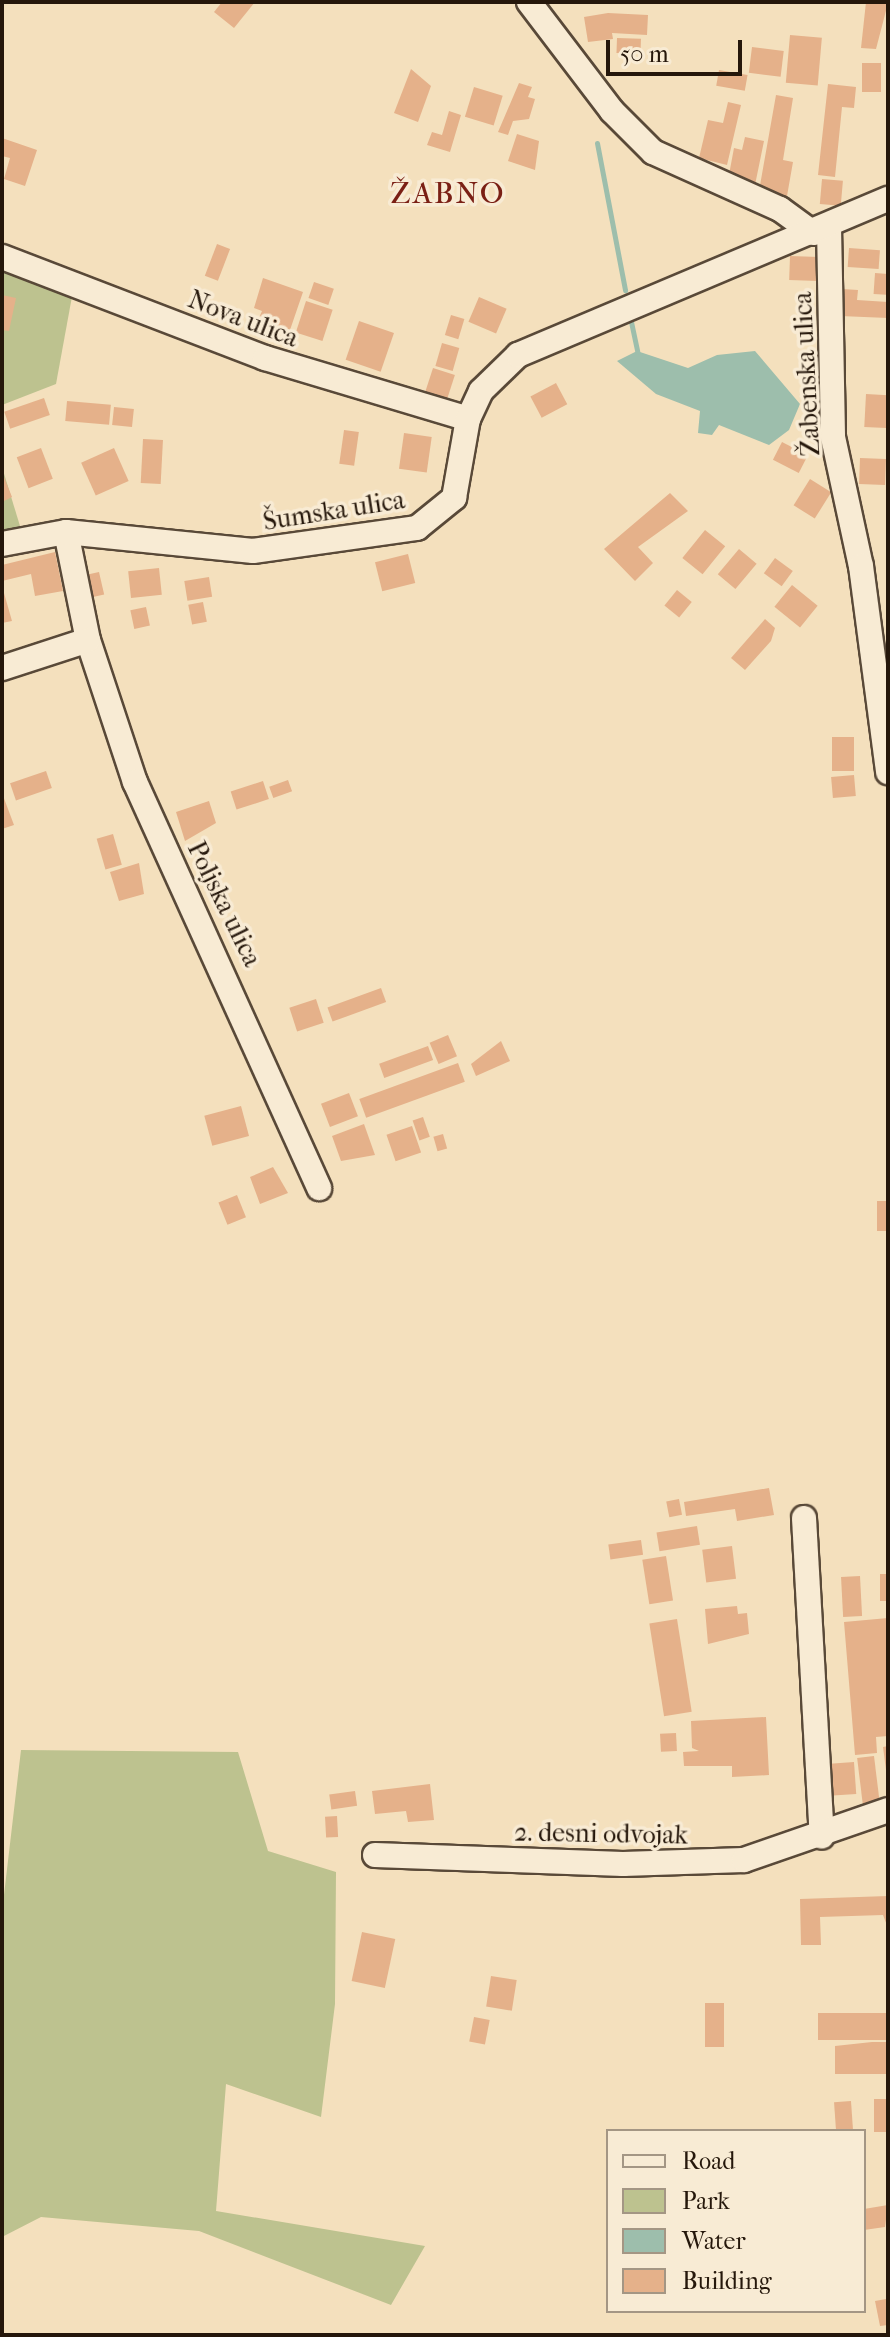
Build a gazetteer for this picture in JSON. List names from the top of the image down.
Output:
{
  "streets": {
    "street": [
      "Nova ulica",
      "Žabenska ulica",
      "Šumska ulica",
      "Poljska ulica",
      "2. desni odvojak"
    ]
  },
  "crossings": [
    ["Nova ulica", "Šumska ulica"],
    ["Žabenska ulica", "Šumska ulica"],
    ["Šumska ulica", "Poljska ulica"]
  ],
  "districts": ["ŽABNO"],
  "legend": [
    "Road",
    "Park",
    "Water",
    "Building"
  ],
  "scale_bar": "50 m"
}
